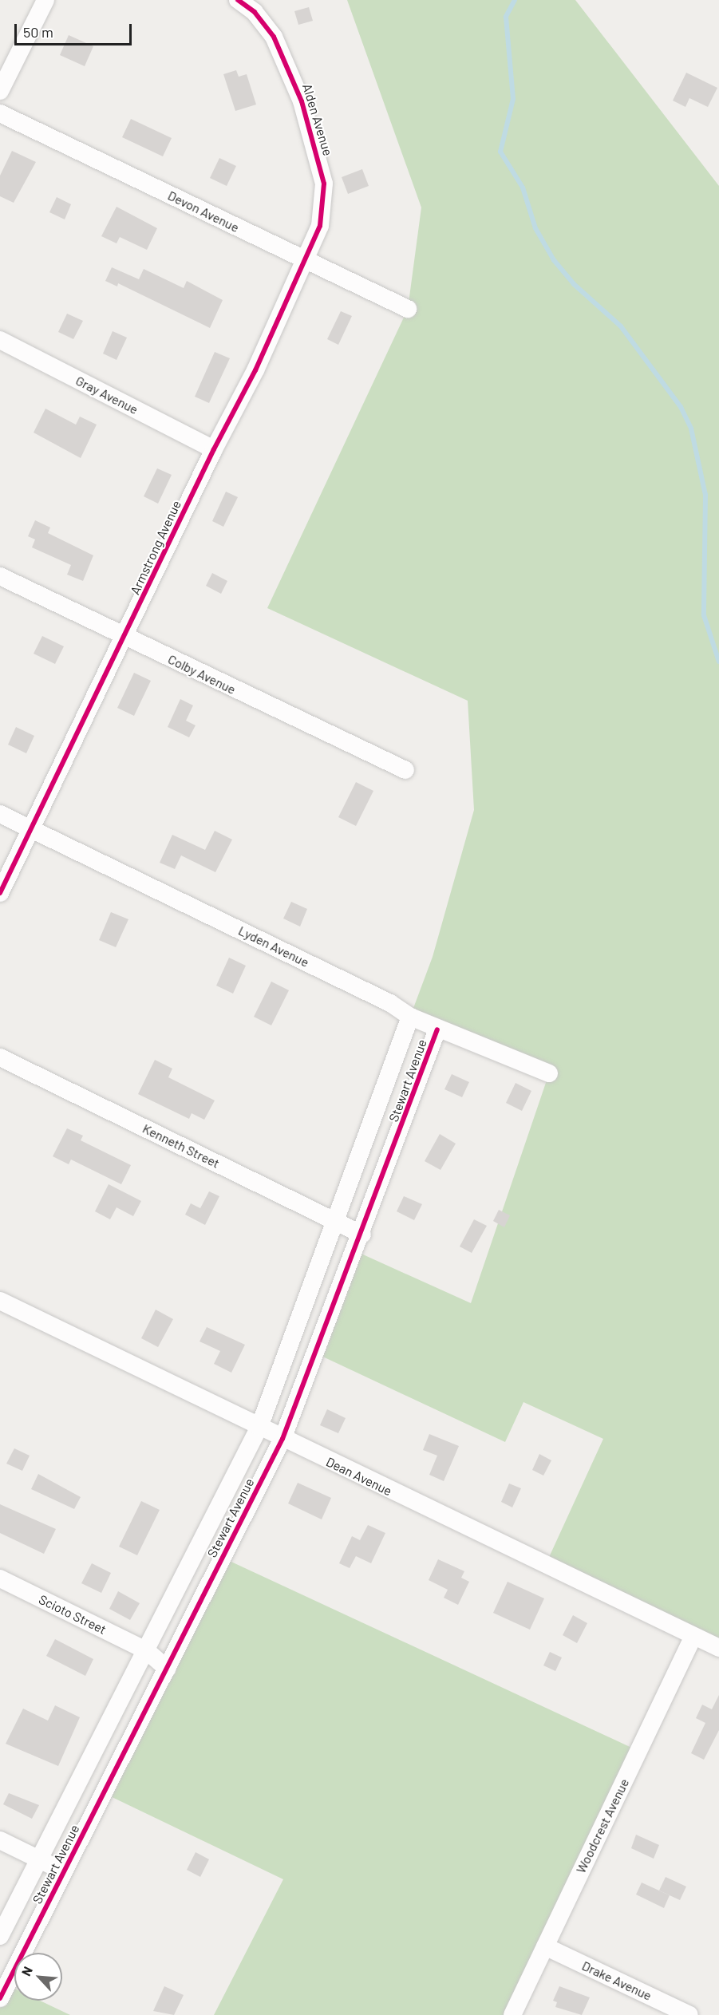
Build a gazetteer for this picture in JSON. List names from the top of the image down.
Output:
{
  "streets": {
    "street": [
      "Alden Avenue",
      "Devon Avenue",
      "Gray Avenue",
      "Armstrong Avenue",
      "Colby Avenue",
      "Lyden Avenue",
      "Stewart Avenue",
      "Kenneth Street",
      "Dean Avenue",
      "Scioto Street",
      "Woodcrest Avenue",
      "Drake Avenue"
    ]
  },
  "crossings": [
    ["Alden Avenue", "Devon Avenue"],
    ["Alden Avenue", "Armstrong Avenue"],
    ["Devon Avenue", "Armstrong Avenue"],
    ["Gray Avenue", "Armstrong Avenue"],
    ["Armstrong Avenue", "Colby Avenue"],
    ["Armstrong Avenue", "Lyden Avenue"],
    ["Lyden Avenue", "Stewart Avenue"],
    ["Stewart Avenue", "Kenneth Street"],
    ["Stewart Avenue", "Dean Avenue"],
    ["Stewart Avenue", "Scioto Street"],
    ["Dean Avenue", "Woodcrest Avenue"],
    ["Woodcrest Avenue", "Drake Avenue"]
  ],
  "scale_bar": "50 m",
  "north": "top left"
}
